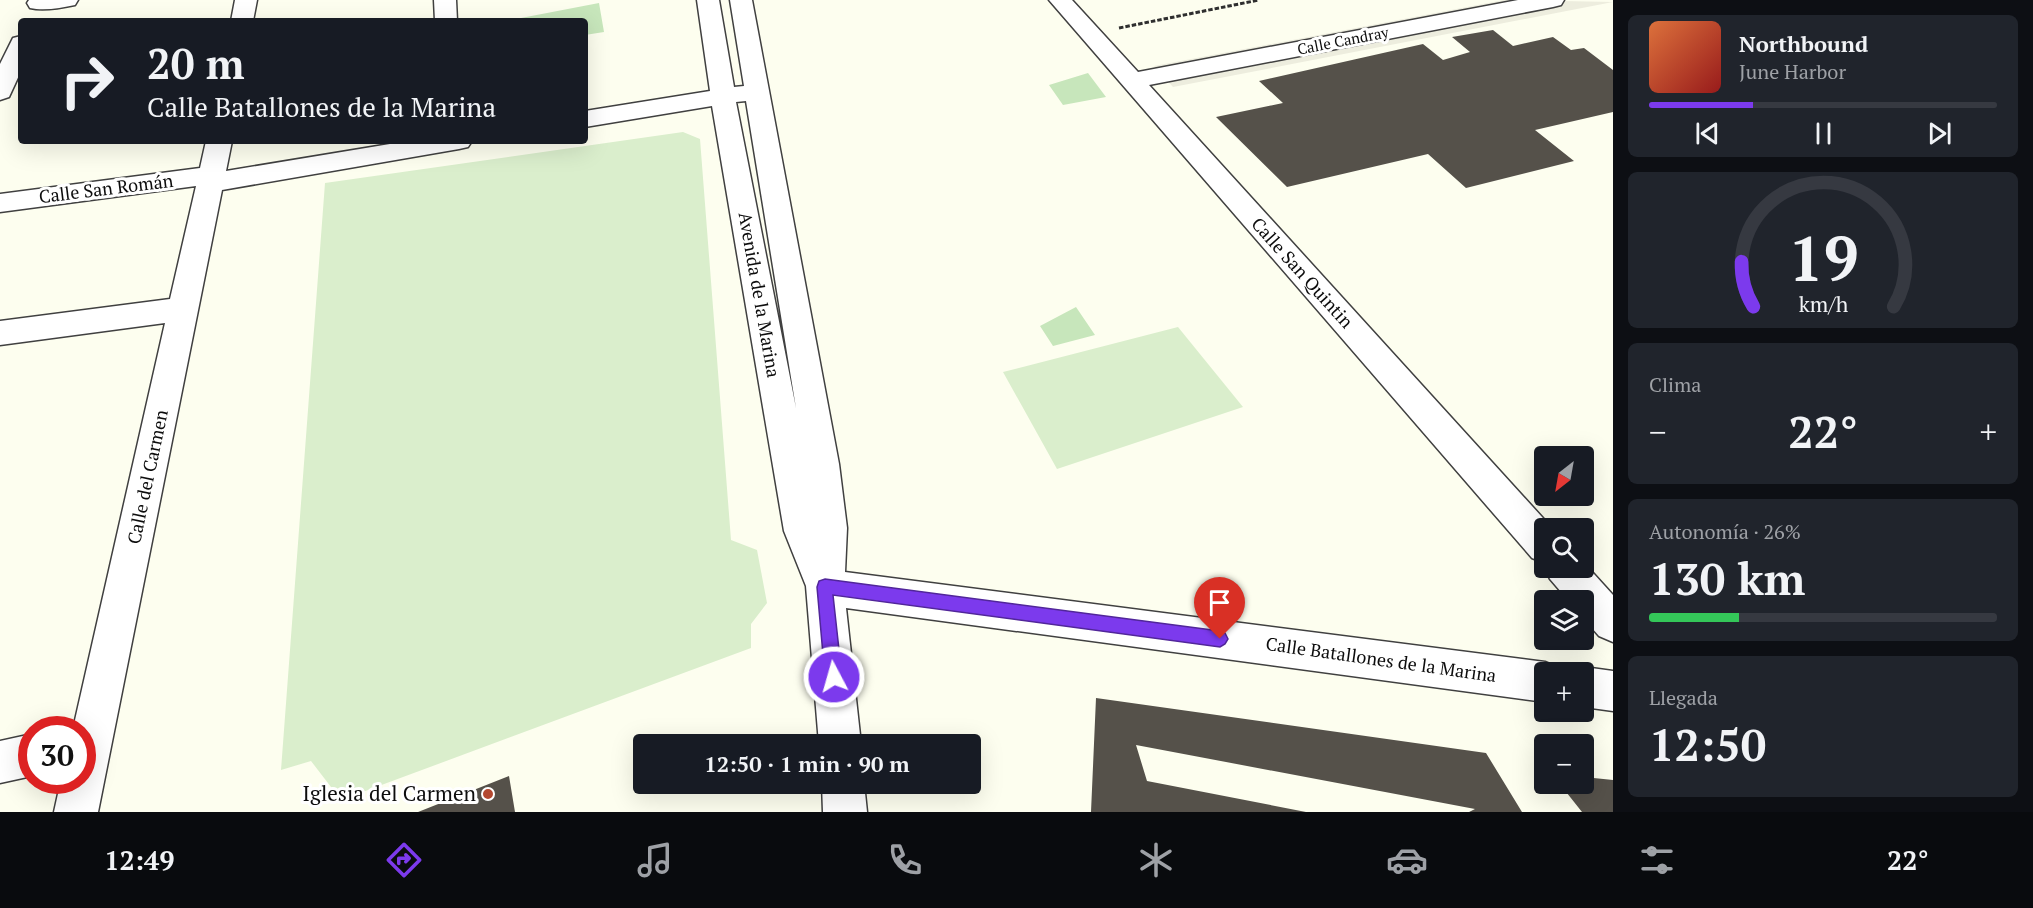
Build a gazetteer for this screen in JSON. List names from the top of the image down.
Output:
{
  "streets": {
    "street": [
      "Calle Candray",
      "Calle San Román",
      "Calle San Quintin",
      "Avenida de la Marina",
      "Calle del Carmen",
      "Calle Batallones de la Marina"
    ]
  },
  "crossings": [
    ["Calle Candray", "Calle San Quintin"],
    ["Calle San Román", "Calle del Carmen"],
    ["Avenida de la Marina", "Calle Batallones de la Marina"]
  ],
  "places": ["Iglesia del Carmen"],
  "north": "bottom left",
  "page": {
    "turn": ["20 m", "Calle Batallones de la Marina"],
    "song": ["Northbound", "June Harbor"],
    "tile": [
      "Clima",
      ["Autonomía · 26%", "130 km"],
      ["Llegada", "12:50"]
    ],
    "heat": ["−", "22°", "+"],
    "map_buttons": ["+", "−"],
    "limit": "30",
    "trip": "12:50 · 1 min · 90 m",
    "tabs": ["12:49", "22°"],
    "gauge": ["19", "km/h"]
  }
}
